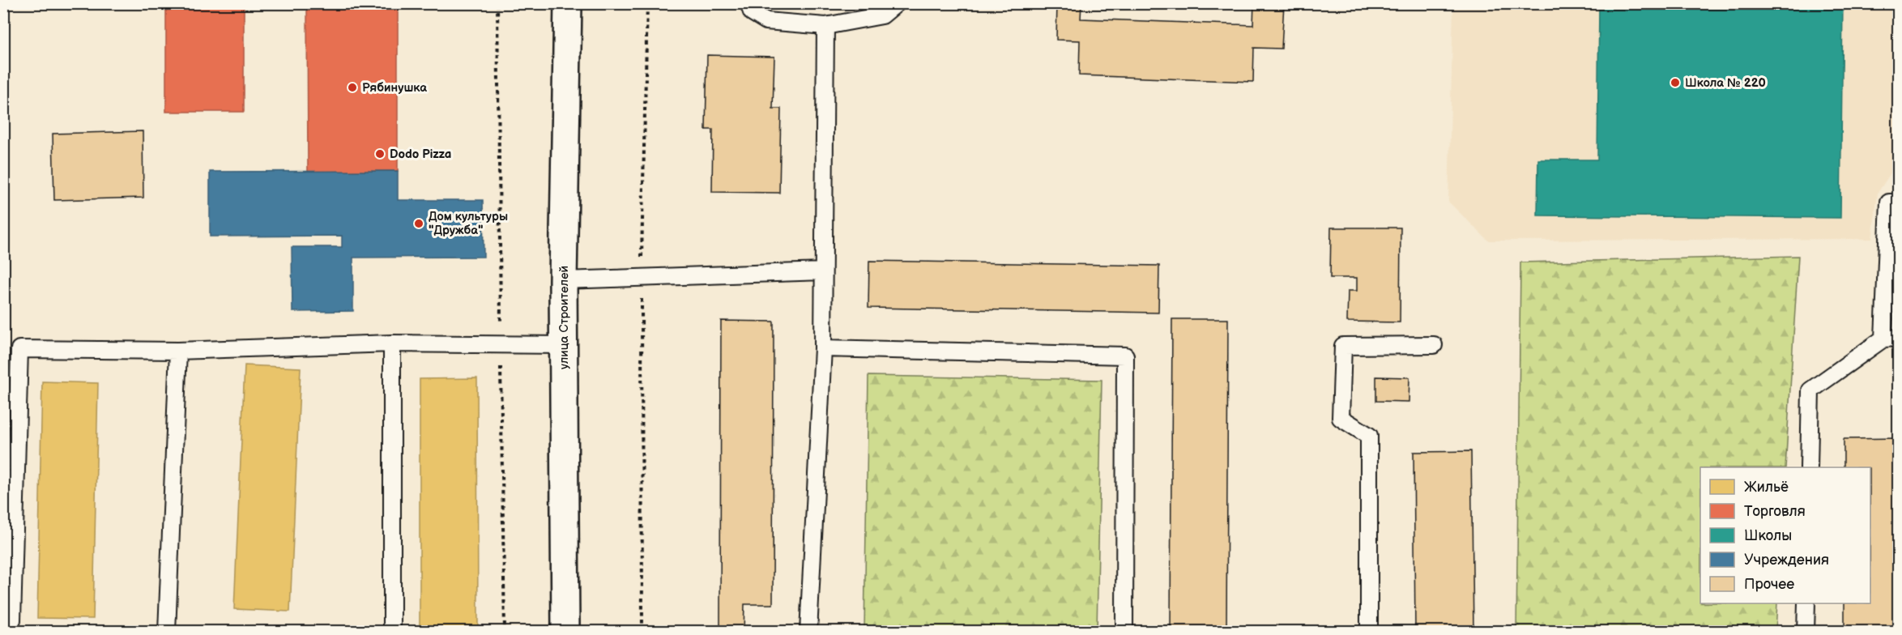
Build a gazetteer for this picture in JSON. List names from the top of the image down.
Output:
{
  "streets": {
    "street": ["улица Строителей"]
  },
  "places": [
    "Школа № 220",
    "Рябинушка",
    "Dodo Pizza",
    "Дом культуры \"Дружба\""
  ],
  "legend": [
    "Жильё",
    "Торговля",
    "Школы",
    "Учреждения",
    "Прочее"
  ]
}
